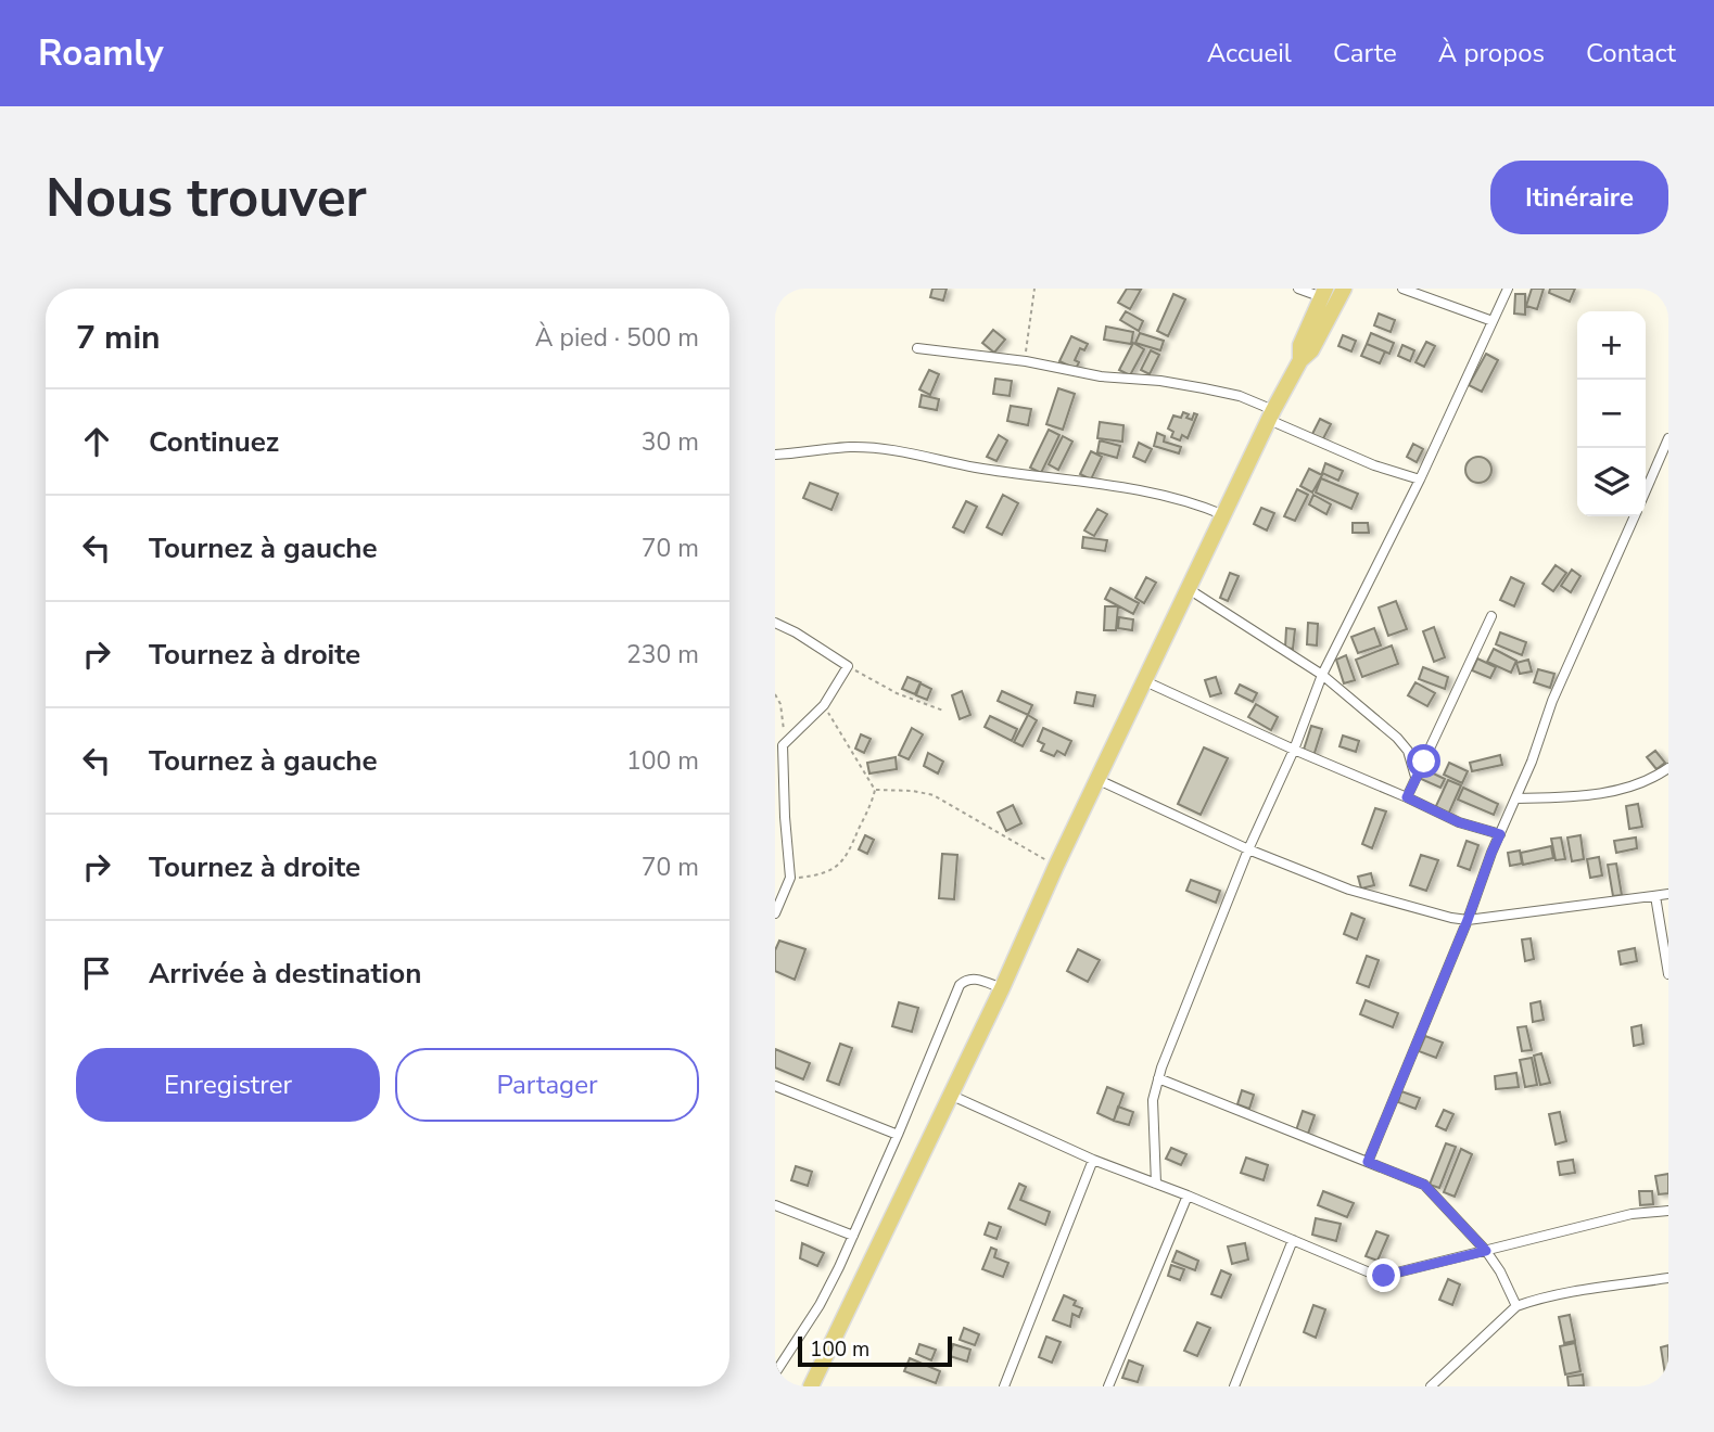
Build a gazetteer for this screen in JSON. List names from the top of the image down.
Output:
{
  "scale_bar": "100 m",
  "page": {
    "header": "Roamly",
    "nav": [
      "Accueil",
      "Carte",
      "À propos",
      "Contact"
    ],
    "buttons": [
      "Itinéraire",
      ["Enregistrer", "Partager"]
    ],
    "title": "Nous trouver",
    "heading": ["7 min", "À pied · 500 m"],
    "map_buttons": ["+", "−"],
    "list": [
      ["Continuez", "30 m"],
      ["Tournez à gauche", "70 m"],
      ["Tournez à droite", "230 m"],
      ["Tournez à gauche", "100 m"],
      ["Tournez à droite", "70 m"],
      "Arrivée à destination"
    ],
    "scale": "100 m"
  }
}
